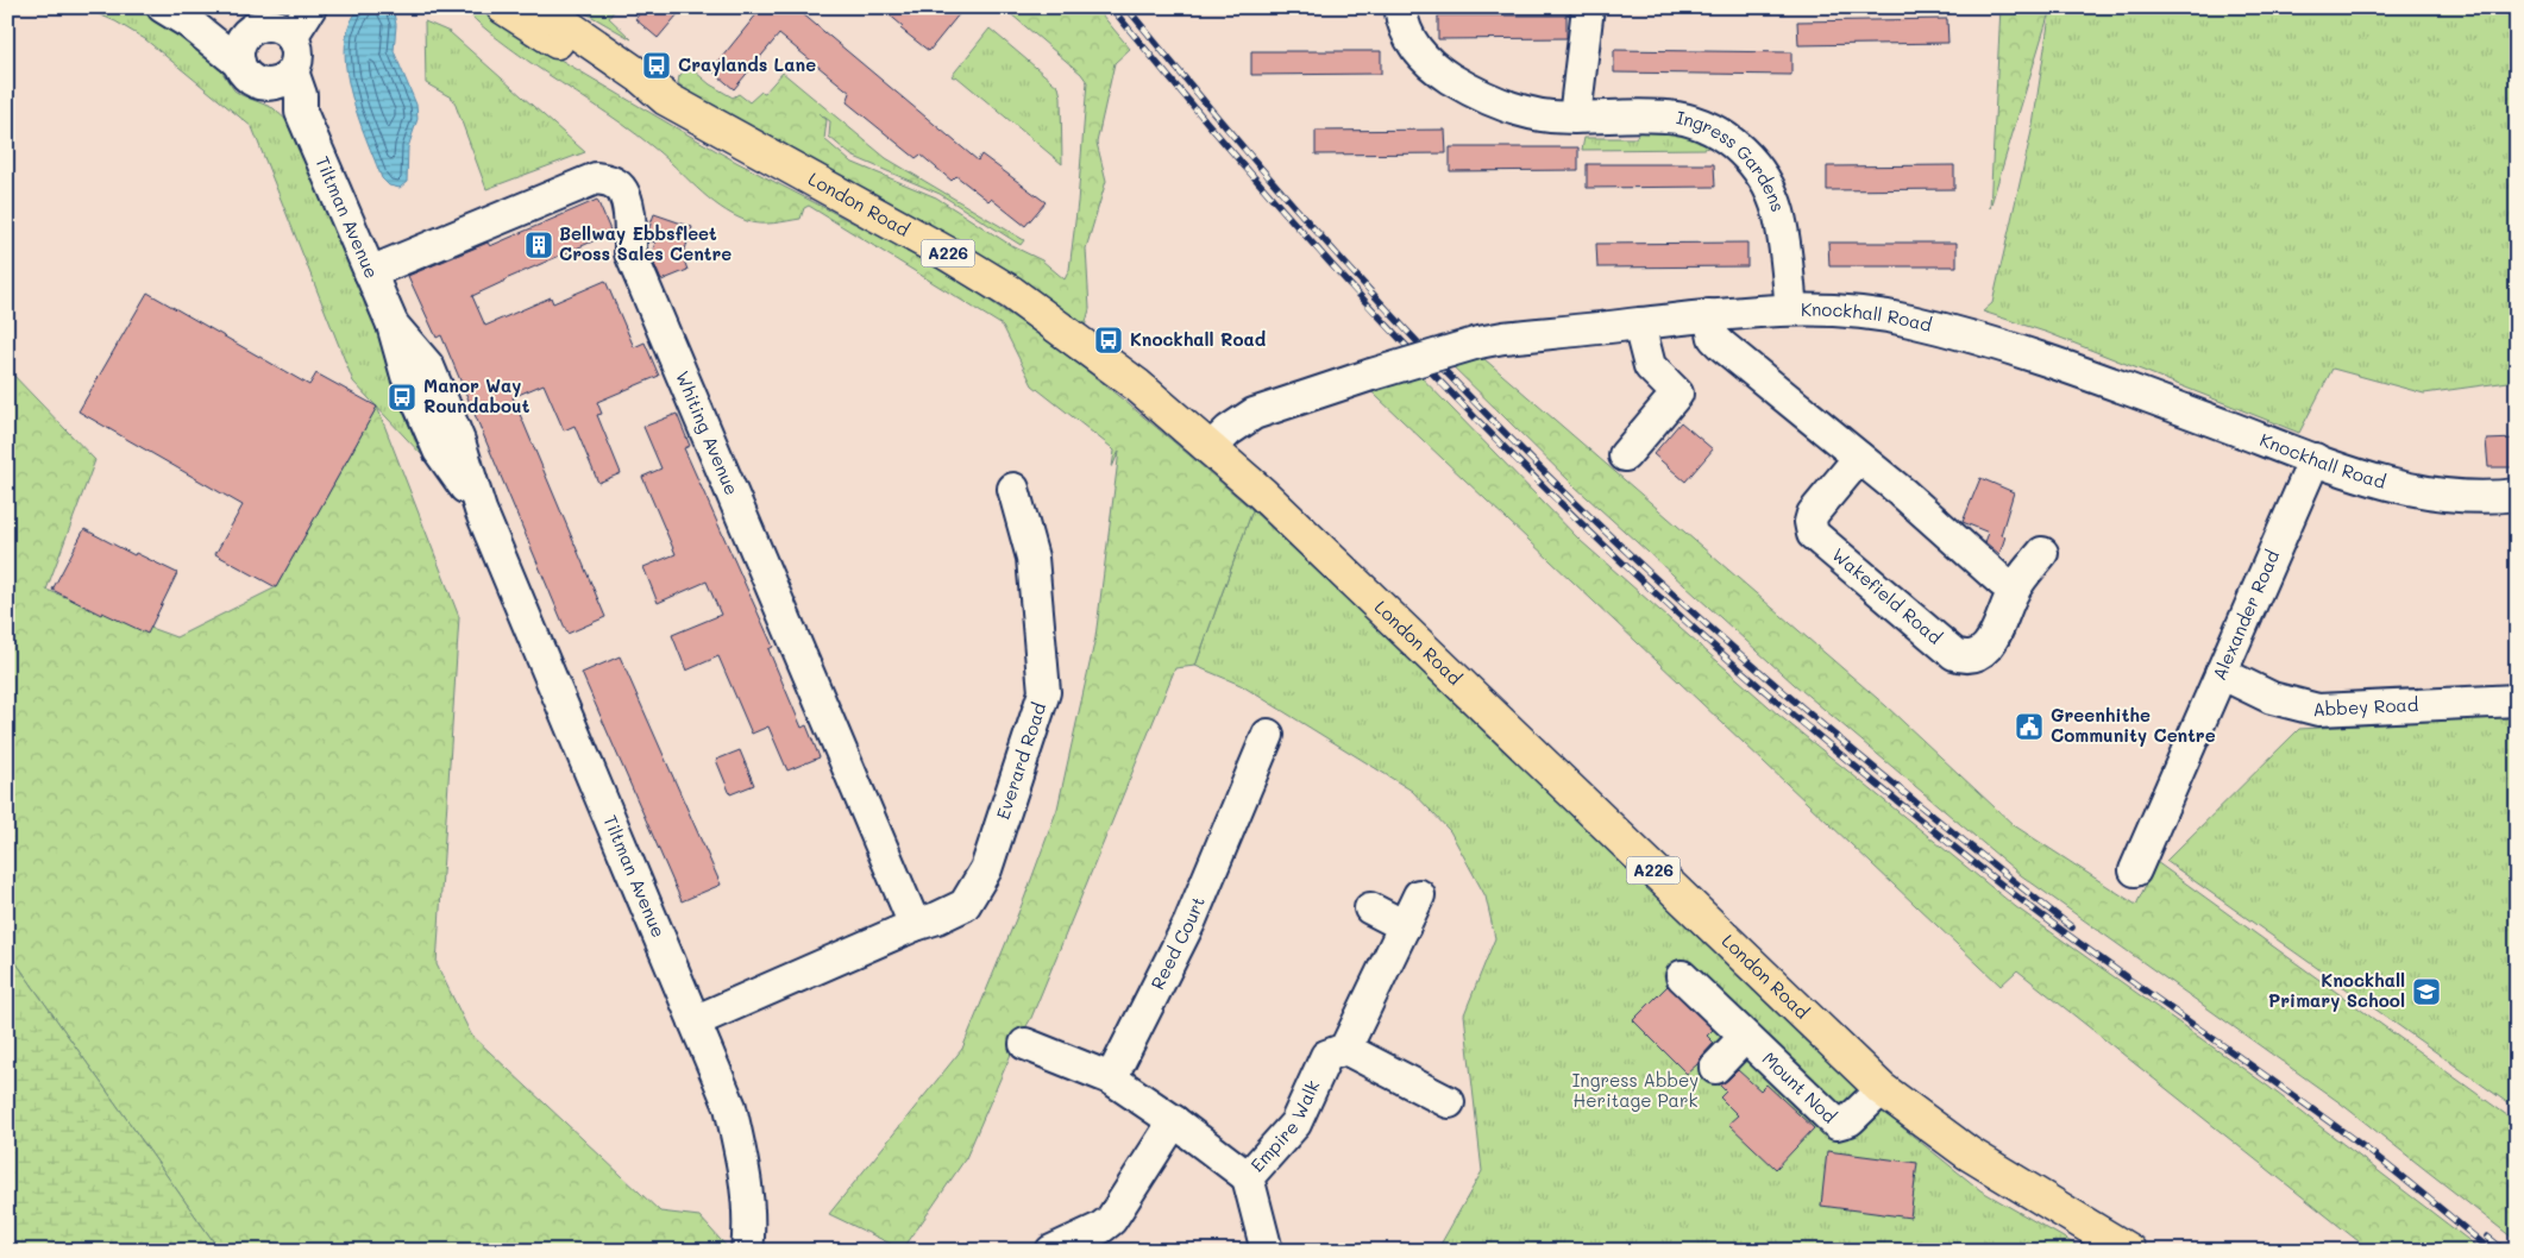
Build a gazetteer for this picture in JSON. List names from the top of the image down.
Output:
{
  "streets": {
    "main road": ["London Road", "A226"],
    "street": [
      "Ingress Gardens",
      "Tiltman Avenue",
      "Knockhall Road",
      "Whiting Avenue",
      "Wakefield Road",
      "Alexander Road",
      "Abbey Road",
      "Everard Road",
      "Reed Court",
      "Mount Nod",
      "Empire Walk"
    ]
  },
  "crossings": [
    ["Ingress Gardens", "Knockhall Road"],
    ["London Road", "Knockhall Road"],
    ["London Road", "Mount Nod"],
    ["Tiltman Avenue", "Whiting Avenue"],
    ["Tiltman Avenue", "Everard Road"],
    ["Knockhall Road", "Alexander Road"],
    ["Whiting Avenue", "Everard Road"],
    ["Alexander Road", "Abbey Road"]
  ],
  "parks": ["Ingress Abbey Heritage Park"],
  "places": {
    "bus stop": ["Craylands Lane", "Knockhall Road", "Manor Way Roundabout"],
    "building": ["Bellway Ebbsfleet Cross Sales Centre"],
    "public building": ["Greenhithe Community Centre"],
    "school or university": ["Knockhall Primary School"]
  }
}
